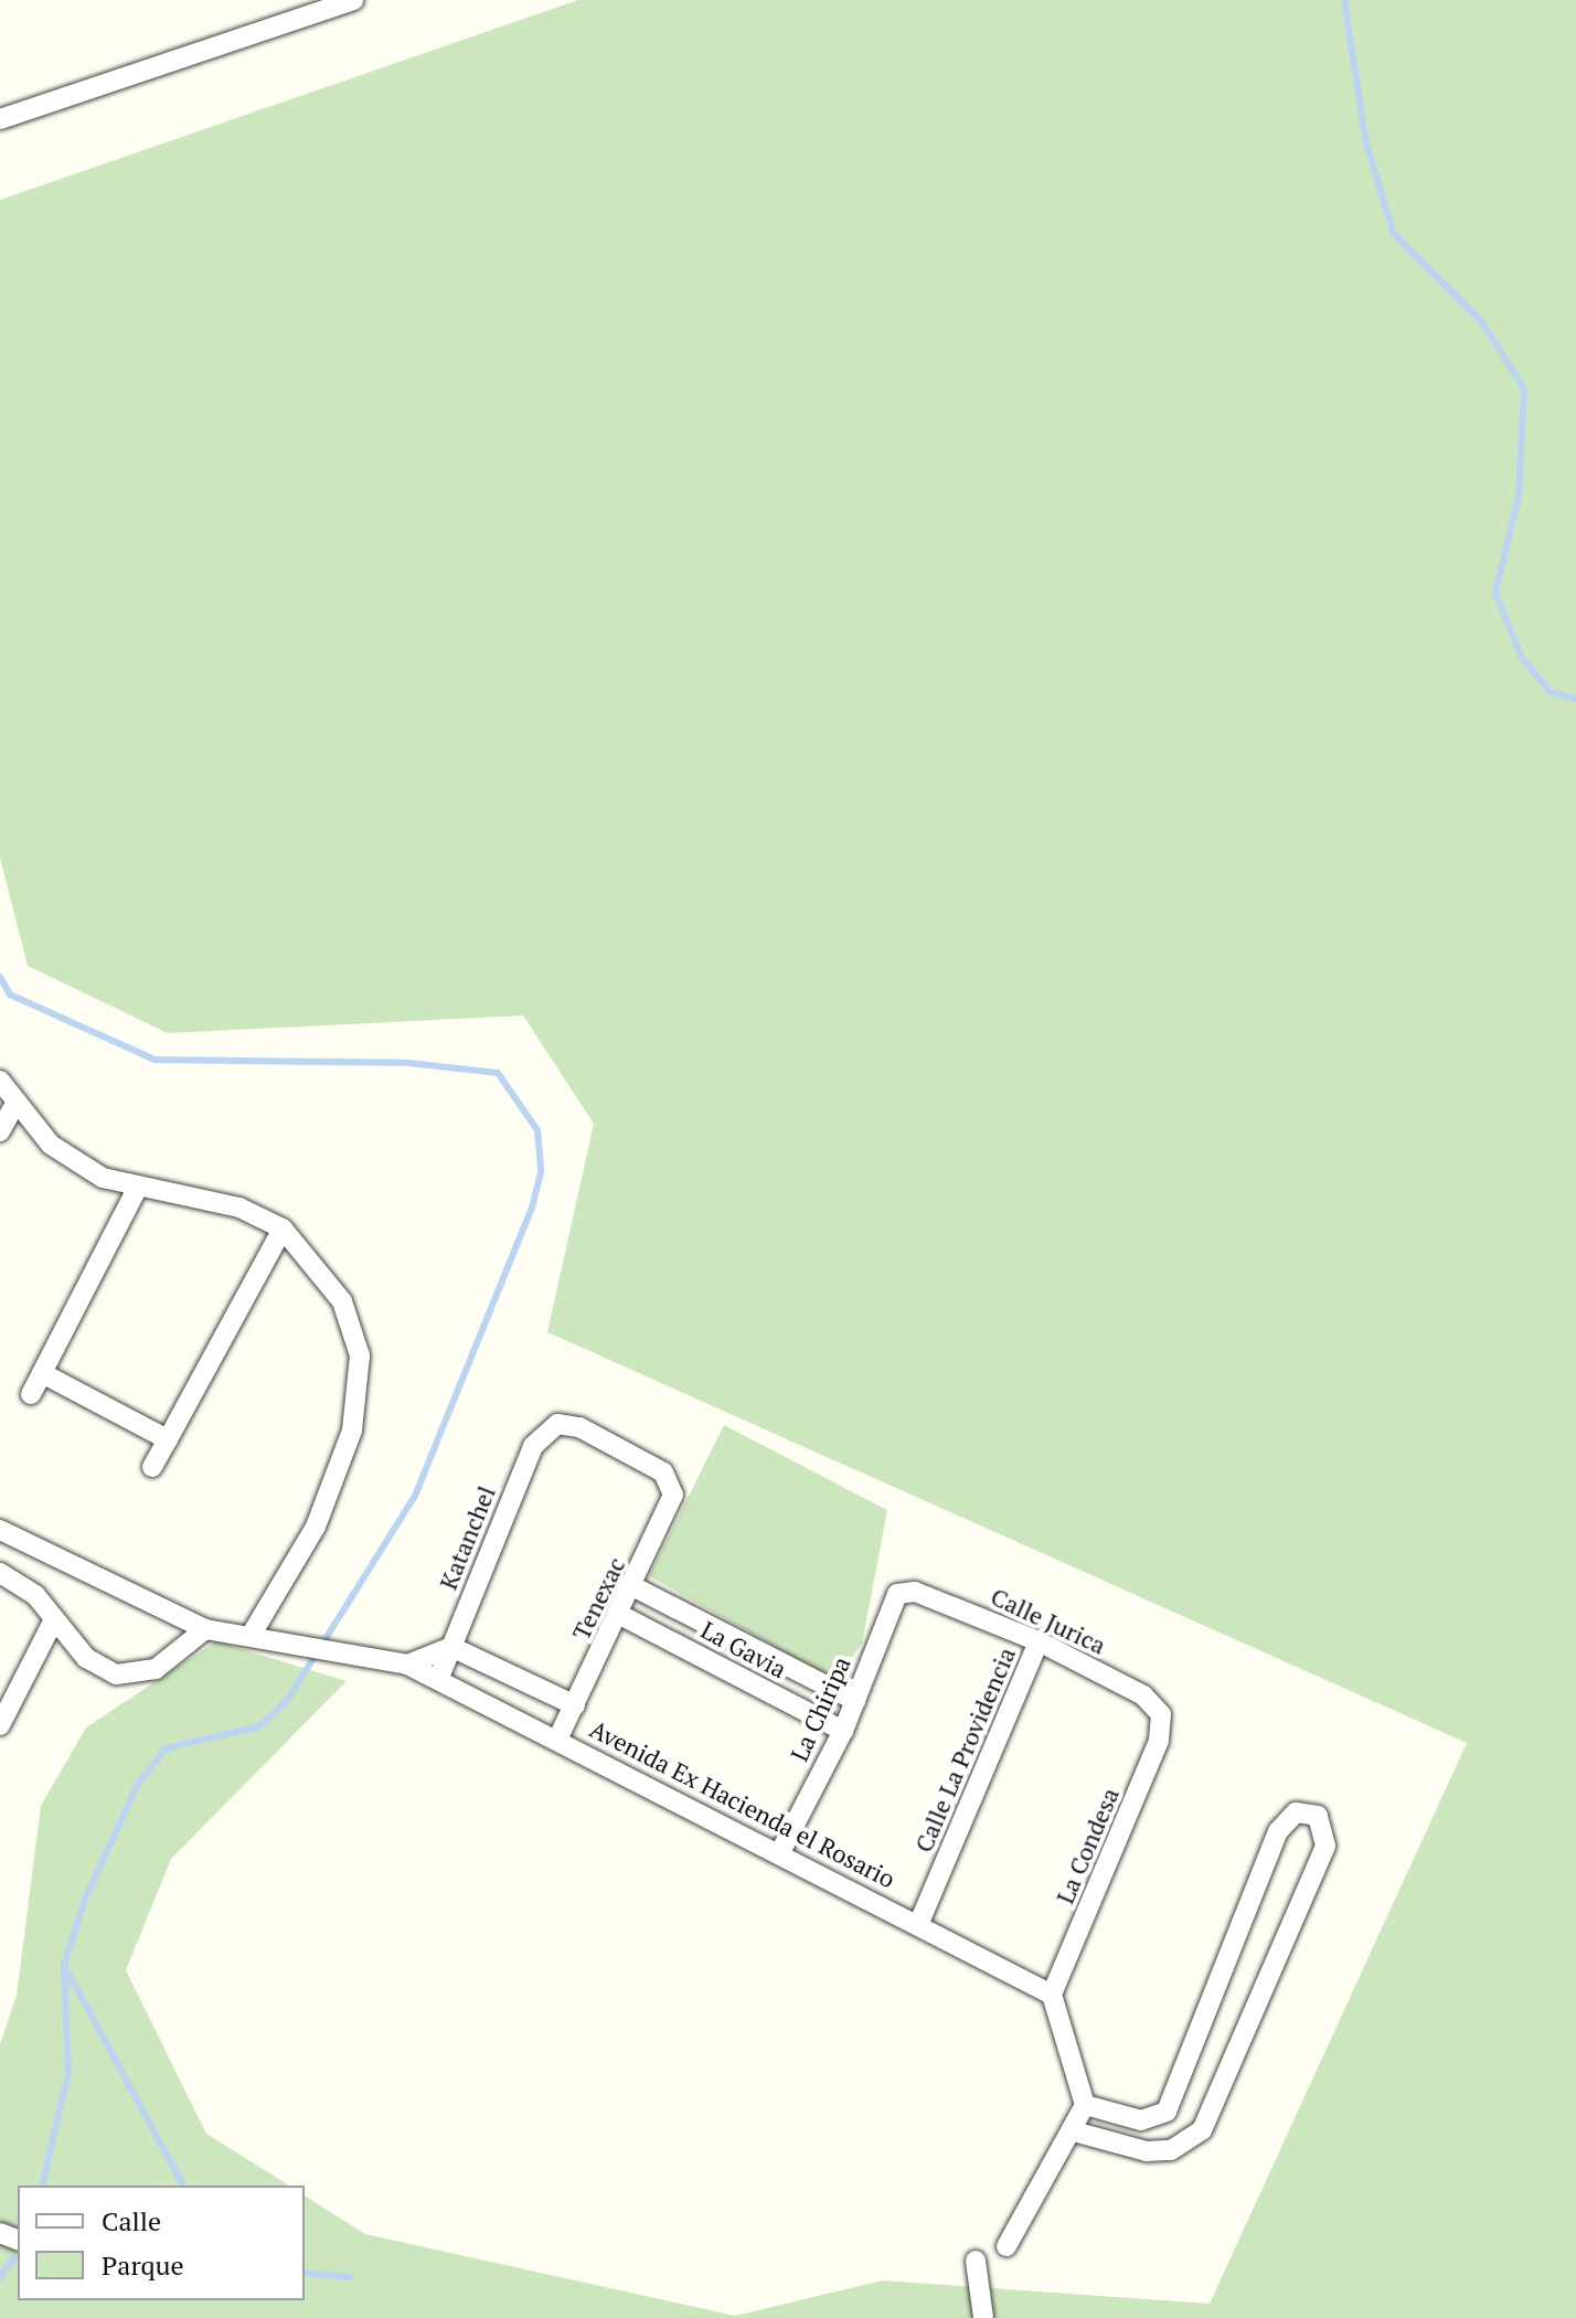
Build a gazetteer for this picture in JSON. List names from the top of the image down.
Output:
{
  "streets": {
    "street": [
      "Katanchel",
      "Tenexac",
      "Calle Jurica",
      "La Gavia",
      "La Chiripa",
      "Calle La Providencia",
      "Avenida Ex Hacienda el Rosario",
      "La Condesa"
    ]
  },
  "crossings": [
    ["Katanchel", "Tenexac"],
    ["Katanchel", "Avenida Ex Hacienda el Rosario"],
    ["Tenexac", "La Gavia"],
    ["Tenexac", "Avenida Ex Hacienda el Rosario"],
    ["Calle Jurica", "La Chiripa"],
    ["Calle Jurica", "Calle La Providencia"],
    ["Calle Jurica", "La Condesa"],
    ["La Gavia", "La Chiripa"],
    ["La Chiripa", "Avenida Ex Hacienda el Rosario"],
    ["Calle La Providencia", "Avenida Ex Hacienda el Rosario"],
    ["Avenida Ex Hacienda el Rosario", "La Condesa"]
  ],
  "legend": ["Calle", "Parque"]
}
